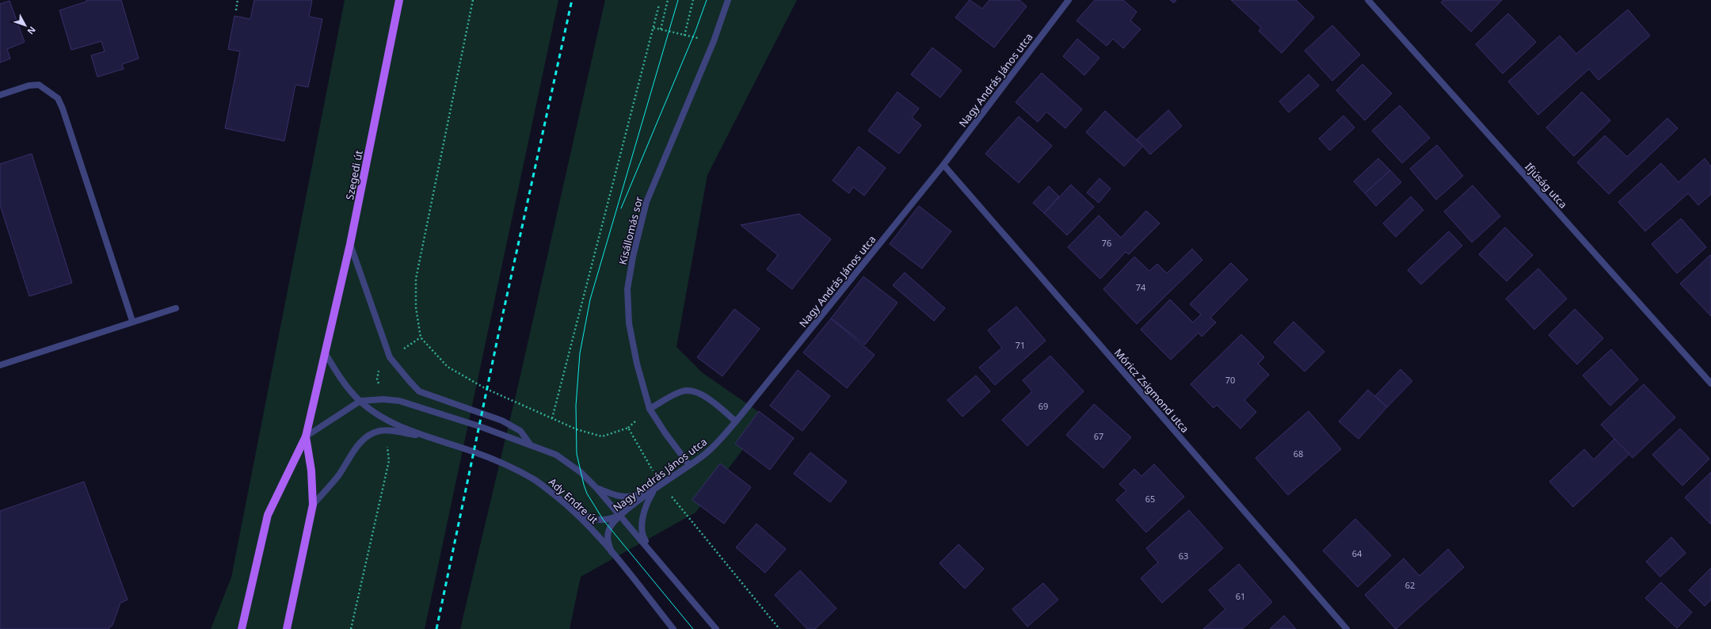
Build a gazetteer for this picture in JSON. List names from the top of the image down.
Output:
{
  "streets": {
    "main road": ["Szegedi út"],
    "street": [
      "Nagy András János utca",
      "Ifjúság utca",
      "Kisállomás sor",
      "Móricz Zsigmond utca",
      "Ady Endre út"
    ]
  },
  "crossings": [
    ["Nagy András János utca", "Kisállomás sor"],
    ["Nagy András János utca", "Móricz Zsigmond utca"],
    ["Nagy András János utca", "Ady Endre út"]
  ],
  "house_numbers": [
    "76",
    "74",
    "71",
    "70",
    "69",
    "67",
    "68",
    "65",
    "64",
    "63",
    "62",
    "61"
  ],
  "north": "bottom right"
}
